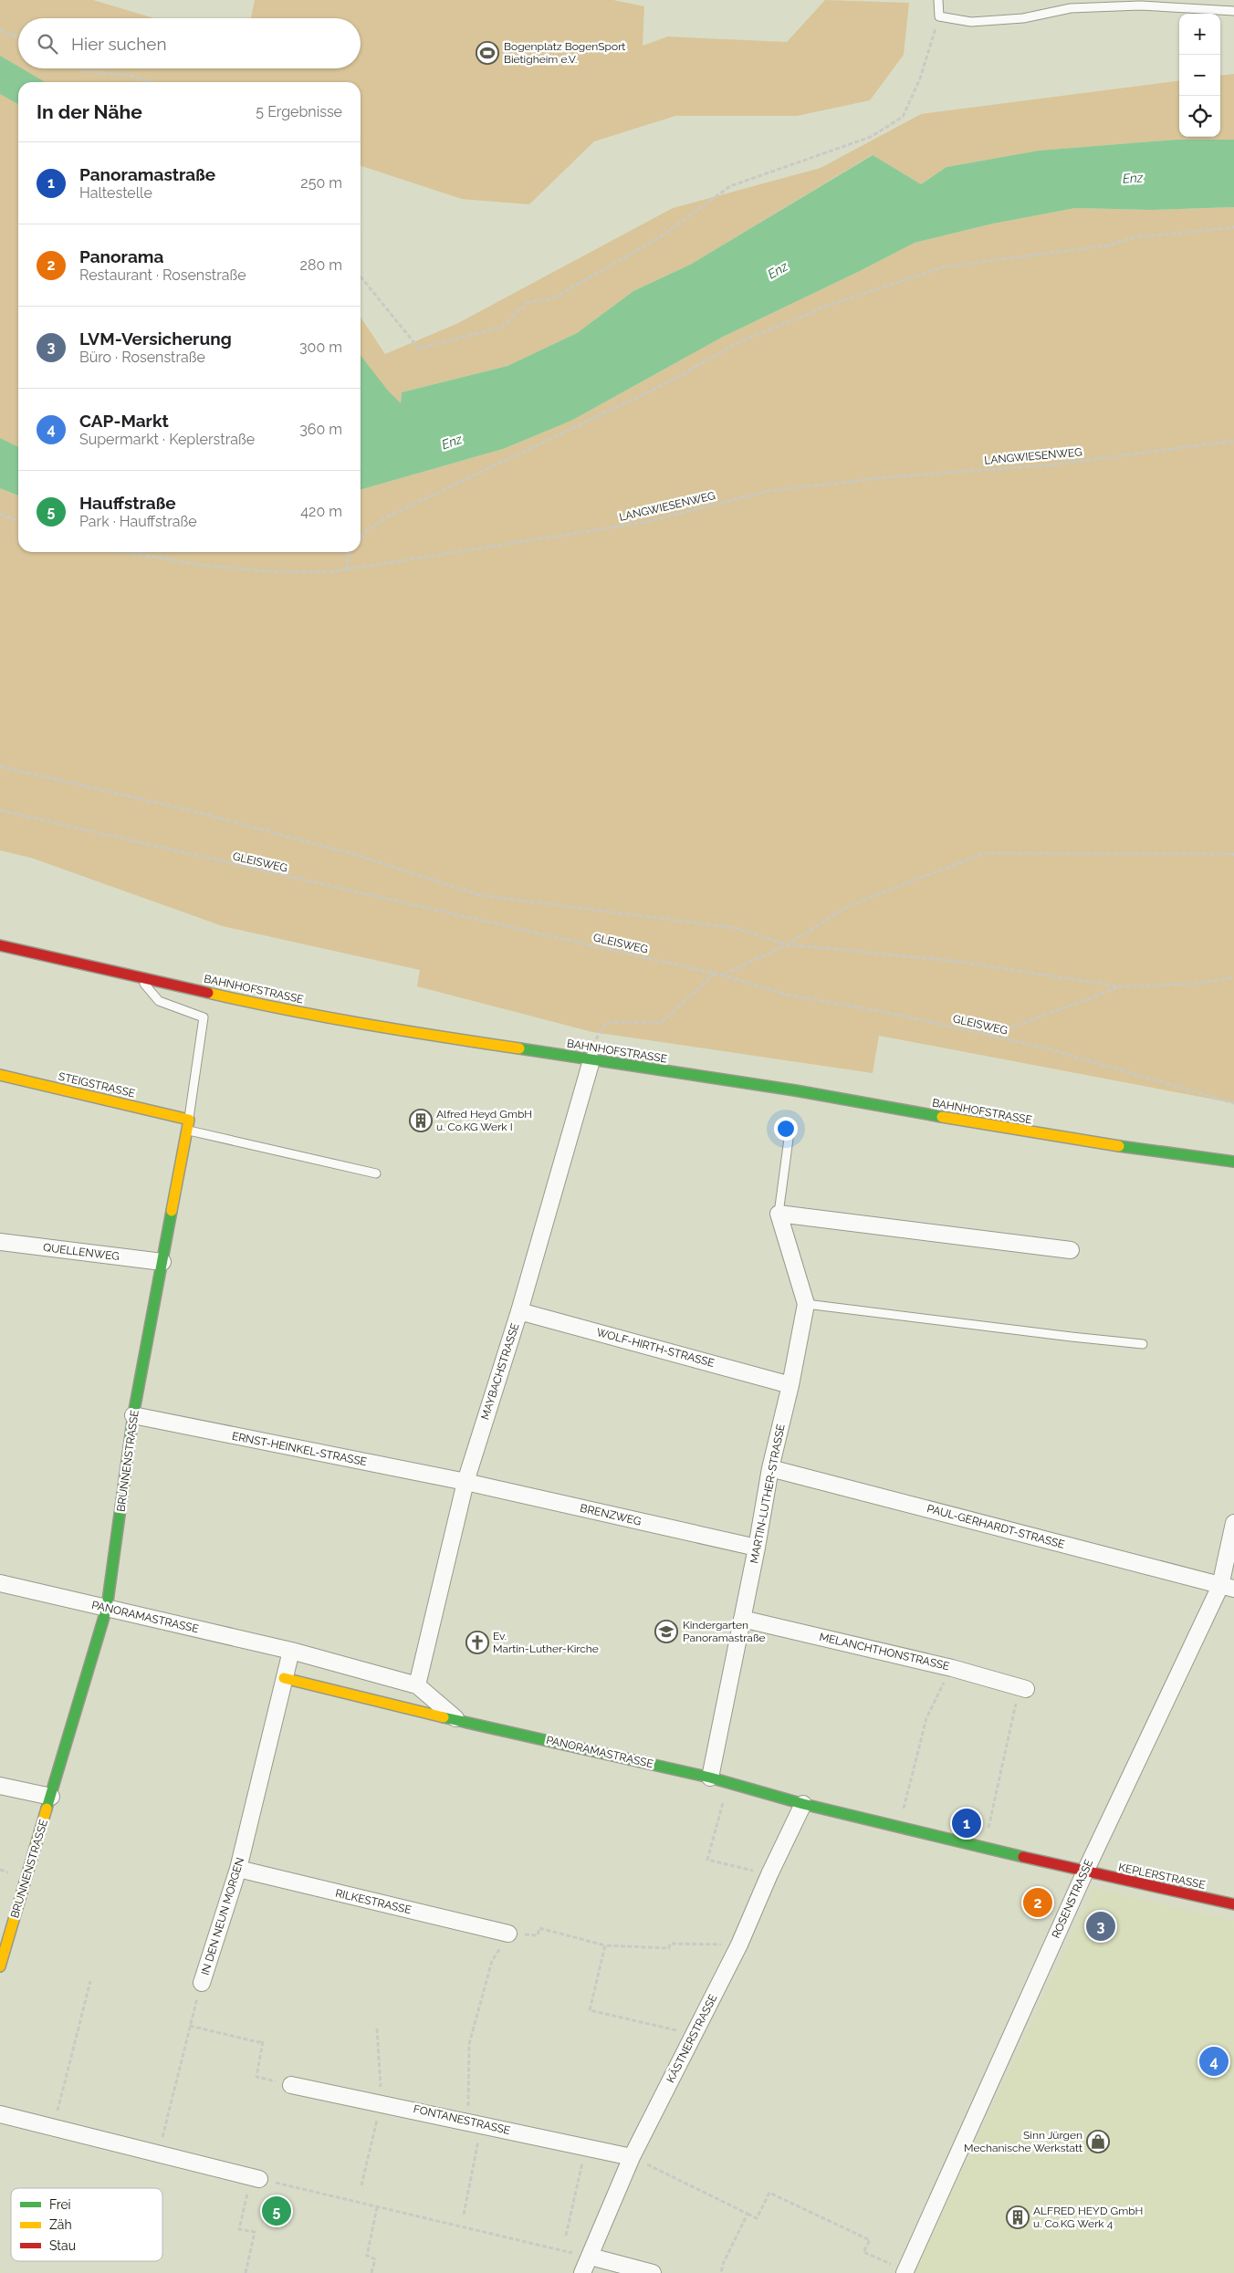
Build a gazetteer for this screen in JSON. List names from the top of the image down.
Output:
{
  "streets": {
    "street": [
      "BAHNHOFSTRASSE",
      "STEIGSTRASSE",
      "QUELLENWEG",
      "WOLF-HIRTH-STRASSE",
      "MAYBACHSTRASSE",
      "ERNST-HEINKEL-STRASSE",
      "BRUNNENSTRASSE",
      "MARTIN-LUTHER-STRASSE",
      "BRENZWEG",
      "PAUL-GERHARDT-STRASSE",
      "PANORAMASTRASSE",
      "MELANCHTHONSTRASSE",
      "KEPLERSTRASSE",
      "ROSENSTRASSE",
      "RILKESTRASSE",
      "IN DEN NEUN MORGEN",
      "KÄSTNERSTRASSE",
      "FONTANESTRASSE"
    ],
    "path": ["LANGWIESENWEG", "GLEISWEG"]
  },
  "crossings": [
    ["BAHNHOFSTRASSE", "MAYBACHSTRASSE"],
    ["STEIGSTRASSE", "BRUNNENSTRASSE"],
    ["QUELLENWEG", "BRUNNENSTRASSE"],
    ["WOLF-HIRTH-STRASSE", "MAYBACHSTRASSE"],
    ["WOLF-HIRTH-STRASSE", "MARTIN-LUTHER-STRASSE"],
    ["MAYBACHSTRASSE", "ERNST-HEINKEL-STRASSE"],
    ["MAYBACHSTRASSE", "BRENZWEG"],
    ["MAYBACHSTRASSE", "PANORAMASTRASSE"],
    ["ERNST-HEINKEL-STRASSE", "BRUNNENSTRASSE"],
    ["ERNST-HEINKEL-STRASSE", "BRENZWEG"],
    ["BRUNNENSTRASSE", "PANORAMASTRASSE"],
    ["MARTIN-LUTHER-STRASSE", "BRENZWEG"],
    ["MARTIN-LUTHER-STRASSE", "PAUL-GERHARDT-STRASSE"],
    ["MARTIN-LUTHER-STRASSE", "PANORAMASTRASSE"],
    ["MARTIN-LUTHER-STRASSE", "MELANCHTHONSTRASSE"],
    ["PAUL-GERHARDT-STRASSE", "ROSENSTRASSE"],
    ["PANORAMASTRASSE", "KEPLERSTRASSE"],
    ["PANORAMASTRASSE", "ROSENSTRASSE"],
    ["PANORAMASTRASSE", "IN DEN NEUN MORGEN"],
    ["PANORAMASTRASSE", "KÄSTNERSTRASSE"],
    ["KEPLERSTRASSE", "ROSENSTRASSE"],
    ["RILKESTRASSE", "IN DEN NEUN MORGEN"],
    ["KÄSTNERSTRASSE", "FONTANESTRASSE"]
  ],
  "water": ["Enz"],
  "places": {
    "sports": ["Bogenplatz BogenSport Bietigheim e.V."],
    "building": ["Alfred Heyd GmbH u. Co.KG Werk I", "ALFRED HEYD GmbH u. Co.KG Werk 4"],
    "school or university": ["Kindergarten Panoramastraße"],
    "church": ["Ev. Martin-Luther-Kirche"],
    "shop": ["Sinn Jürgen Mechanische Werkstatt"]
  },
  "legend": ["Frei", "Zäh", "Stau"],
  "page": {
    "map_buttons": ["+", "−"],
    "search": "Hier suchen",
    "heading": ["In der Nähe", "5 Ergebnisse"],
    "list": [
      {
        "mark": "1",
        "name": "Panoramastraße",
        "note": "Haltestelle",
        "value": "250 m"
      },
      {
        "mark": "2",
        "name": "Panorama",
        "note": "Restaurant · Rosenstraße",
        "value": "280 m"
      },
      {
        "mark": "3",
        "name": "LVM-Versicherung",
        "note": "Büro · Rosenstraße",
        "value": "300 m"
      },
      {
        "mark": "4",
        "name": "CAP-Markt",
        "note": "Supermarkt · Keplerstraße",
        "value": "360 m"
      },
      {
        "mark": "5",
        "name": "Hauffstraße",
        "note": "Park · Hauffstraße",
        "value": "420 m"
      }
    ],
    "pins": [
      "1",
      "2",
      "3",
      "4",
      "5"
    ]
  }
}
